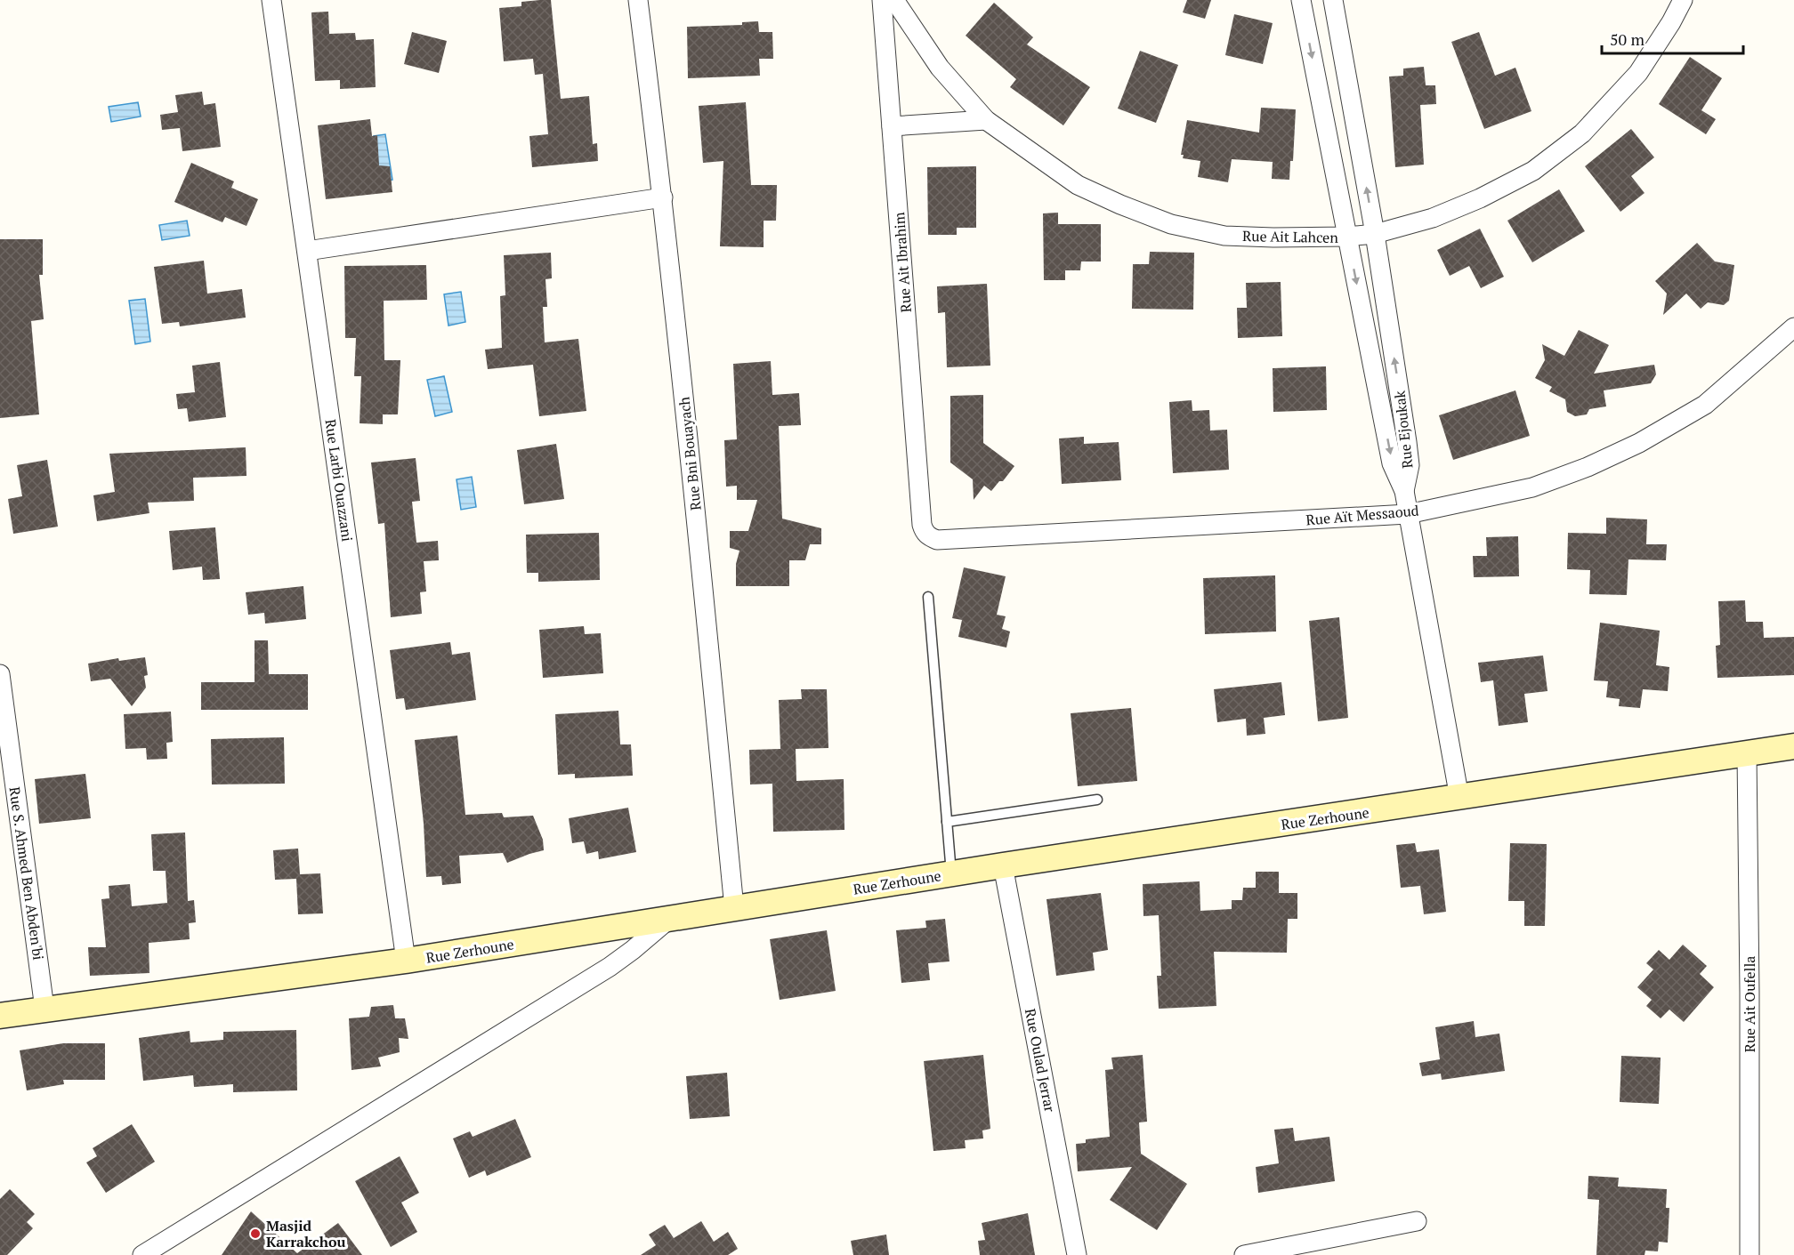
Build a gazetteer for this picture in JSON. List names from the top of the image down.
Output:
{
  "streets": {
    "street": [
      "Rue Ait Lahcen",
      "Rue Ait Ibrahim",
      "Rue Ejoukak",
      "Rue Bni Bouayach",
      "Rue Larbi Ouazzani",
      "Rue Aït Messaoud",
      "Rue Zerhoune",
      "Rue S. Ahmed Ben Abden'bi",
      "Rue Ait Oufella",
      "Rue Oulad Jerrar"
    ]
  },
  "crossings": [
    ["Rue Ait Lahcen", "Rue Ejoukak"],
    ["Rue Ait Ibrahim", "Rue Aït Messaoud"],
    ["Rue Bni Bouayach", "Rue Zerhoune"],
    ["Rue Larbi Ouazzani", "Rue Zerhoune"],
    ["Rue Zerhoune", "Rue S. Ahmed Ben Abden'bi"],
    ["Rue Zerhoune", "Rue Ait Oufella"],
    ["Rue Zerhoune", "Rue Oulad Jerrar"]
  ],
  "places": ["Masjid Karrakchou"],
  "scale_bar": "50 m"
}
